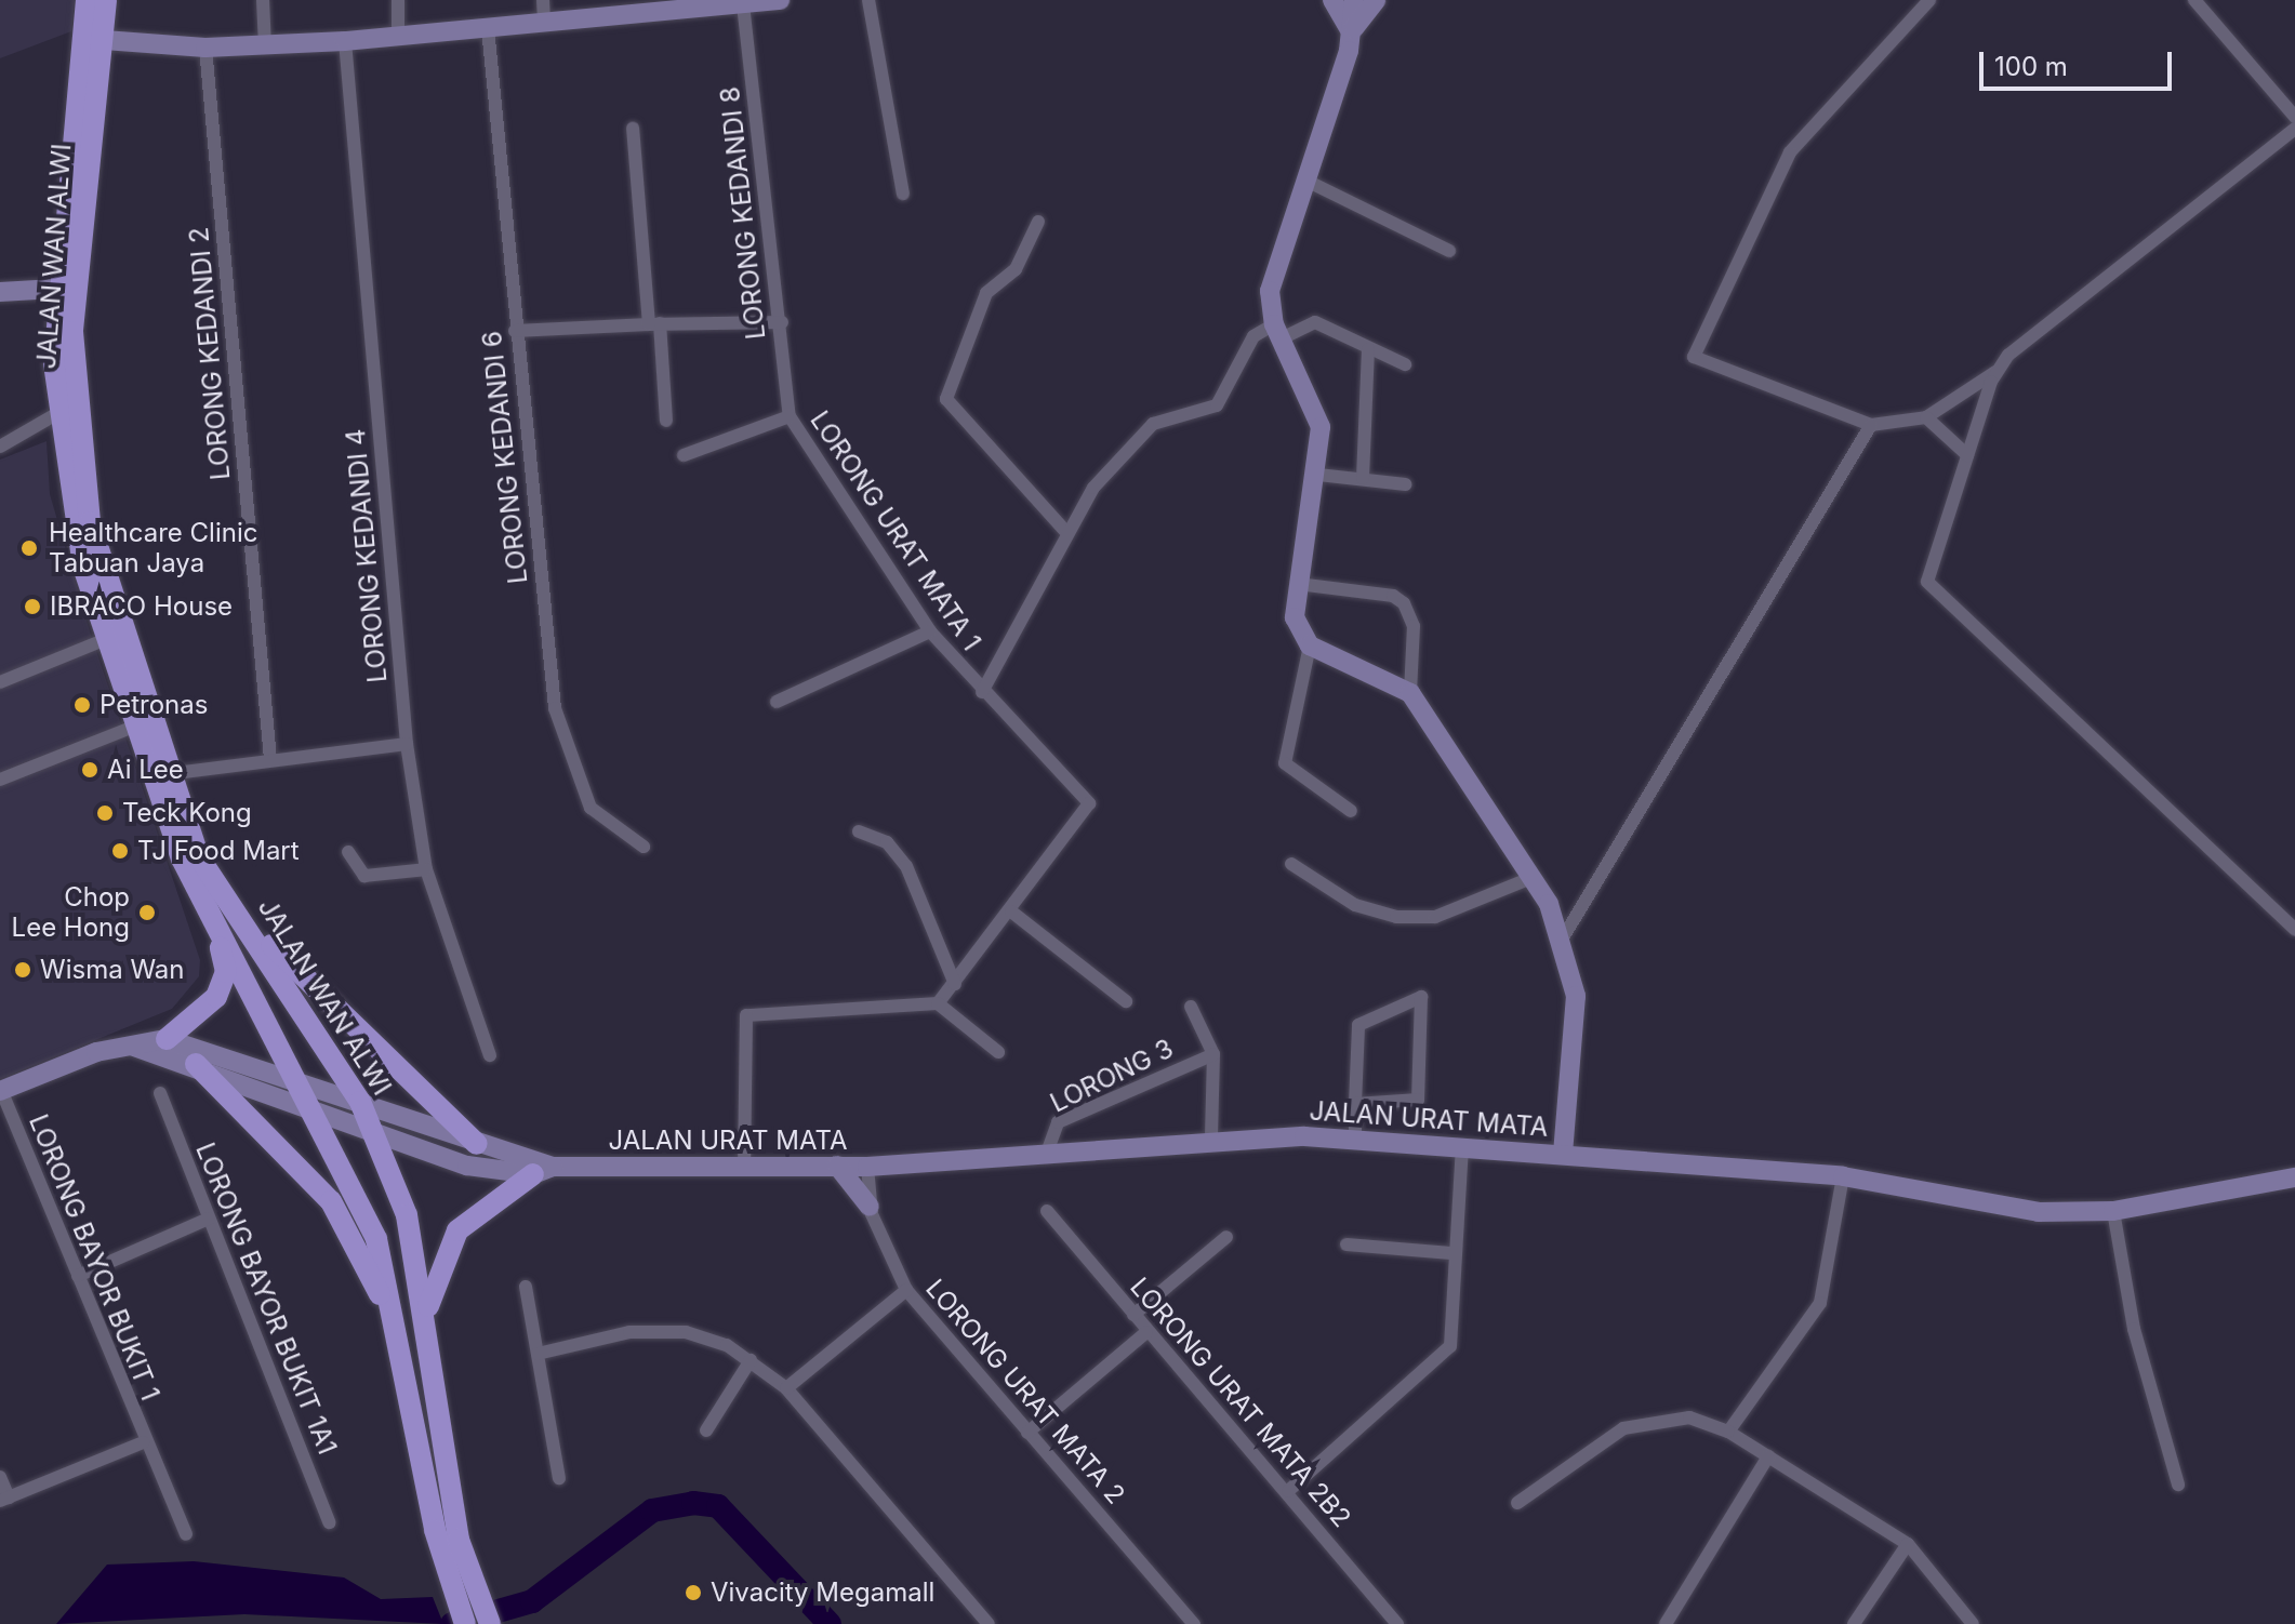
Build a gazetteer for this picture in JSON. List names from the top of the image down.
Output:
{
  "streets": {
    "main road": ["JALAN WAN ALWI"],
    "street": [
      "LORONG KEDANDI 8",
      "LORONG KEDANDI 2",
      "LORONG KEDANDI 6",
      "LORONG URAT MATA 1",
      "LORONG KEDANDI 4",
      "LORONG 3",
      "JALAN URAT MATA",
      "LORONG BAYOR BUKIT 1",
      "LORONG BAYOR BUKIT 1A1",
      "LORONG URAT MATA 2",
      "LORONG URAT MATA 2B2"
    ]
  },
  "crossings": [
    ["LORONG KEDANDI 8", "LORONG URAT MATA 1"],
    ["LORONG 3", "JALAN URAT MATA"],
    ["JALAN URAT MATA", "LORONG URAT MATA 2"]
  ],
  "places": [
    "Healthcare Clinic Tabuan Jaya",
    "IBRACO House",
    "Petronas",
    "Ai Lee",
    "Teck Kong",
    "TJ Food Mart",
    "Chop Lee Hong",
    "Wisma Wan",
    "Vivacity Megamall"
  ],
  "scale_bar": "100 m"
}
